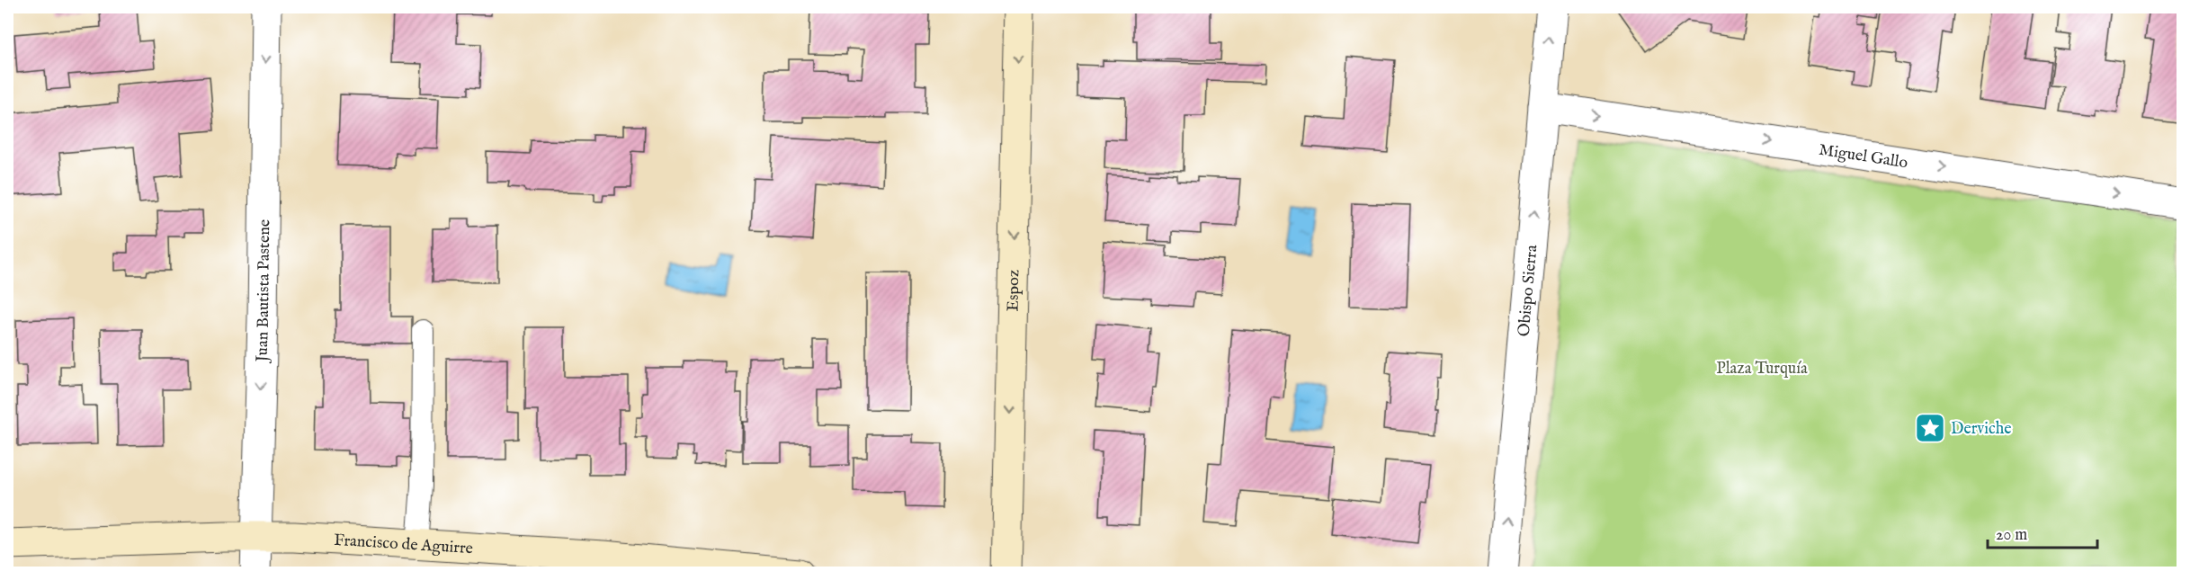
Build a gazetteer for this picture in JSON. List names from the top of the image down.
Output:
{
  "streets": {
    "street": [
      "Miguel Gallo",
      "Obispo Sierra",
      "Juan Bautista Pastene",
      "Espoz",
      "Francisco de Aguirre"
    ]
  },
  "crossings": [
    ["Miguel Gallo", "Obispo Sierra"],
    ["Juan Bautista Pastene", "Francisco de Aguirre"]
  ],
  "one_way": [
    "Miguel Gallo",
    "Obispo Sierra",
    "Juan Bautista Pastene",
    "Espoz"
  ],
  "parks": ["Plaza Turquía"],
  "places": {
    "place": ["Derviche"]
  },
  "scale_bar": "20 m"
}
